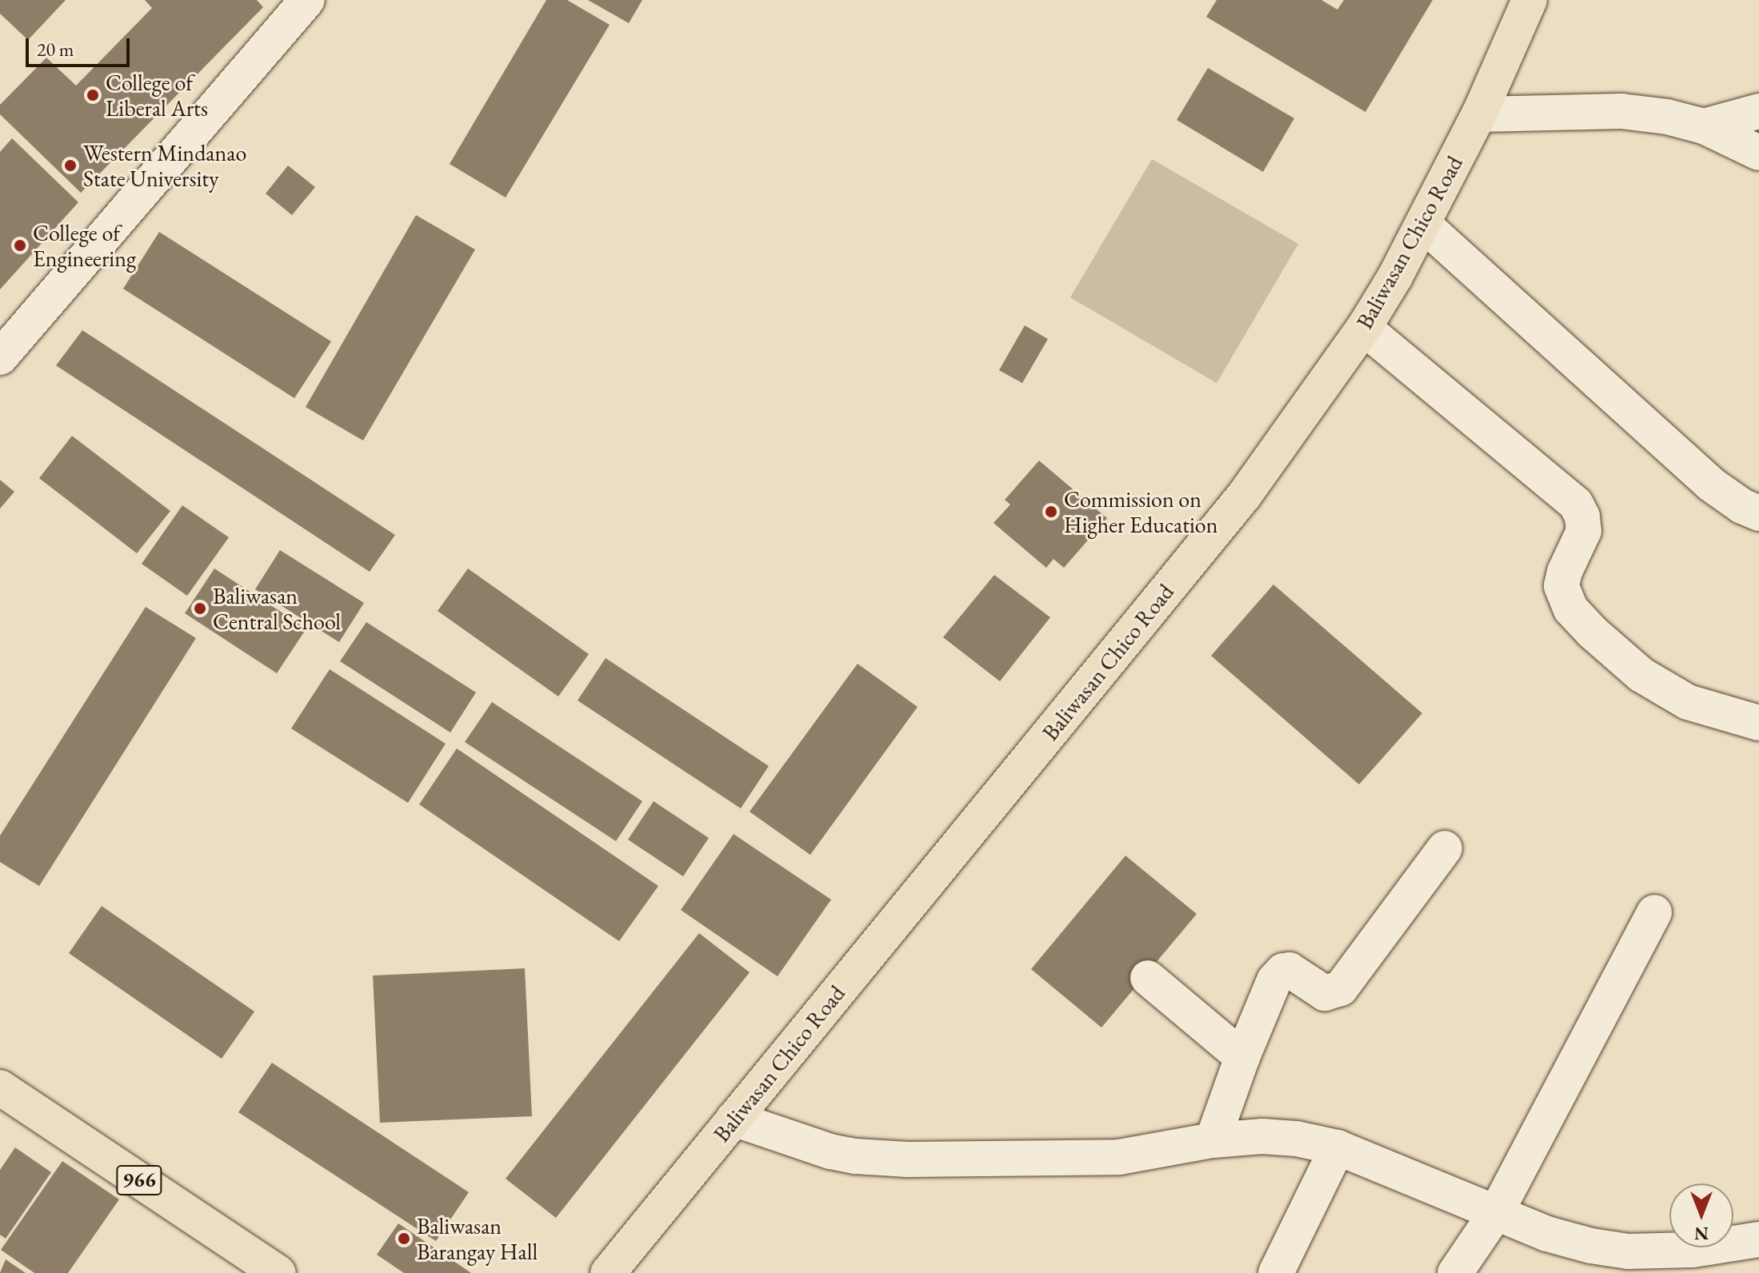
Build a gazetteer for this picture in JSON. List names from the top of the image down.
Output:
{
  "streets": {
    "main road": ["Baliwasan Chico Road", "966"]
  },
  "places": [
    "College of Liberal Arts",
    "Western Mindanao State University",
    "College of Engineering",
    "Commission on Higher Education",
    "Baliwasan Central School",
    "Baliwasan Barangay Hall"
  ],
  "scale_bar": "20 m",
  "north": "bottom"
}
